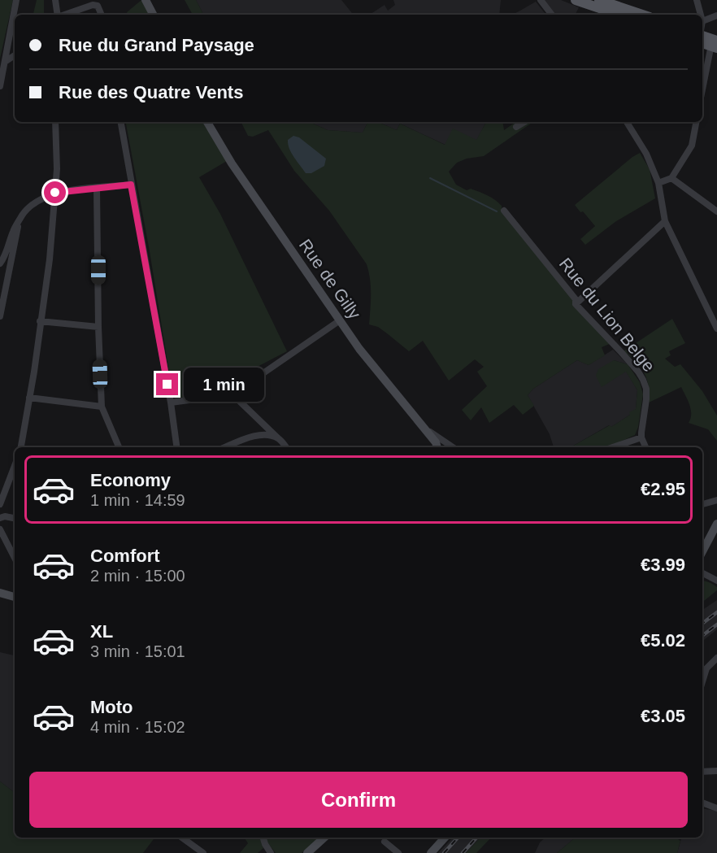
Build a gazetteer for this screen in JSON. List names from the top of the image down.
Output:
{
  "streets": {
    "main road": ["Rue de Gilly"],
    "street": ["Rue du Lion Belge"]
  },
  "page": {
    "banner": ["Rue du Grand Paysage", "Rue des Quatre Vents"],
    "bubble": "1 min",
    "list": [
      {
        "name": "Economy",
        "note": "1 min · 14:59",
        "value": "€2.95"
      },
      {
        "name": "Comfort",
        "note": "2 min · 15:00",
        "value": "€3.99"
      },
      {
        "name": "XL",
        "note": "3 min · 15:01",
        "value": "€5.02"
      },
      {
        "name": "Moto",
        "note": "4 min · 15:02",
        "value": "€3.05"
      }
    ],
    "buttons": "Confirm"
  }
}
